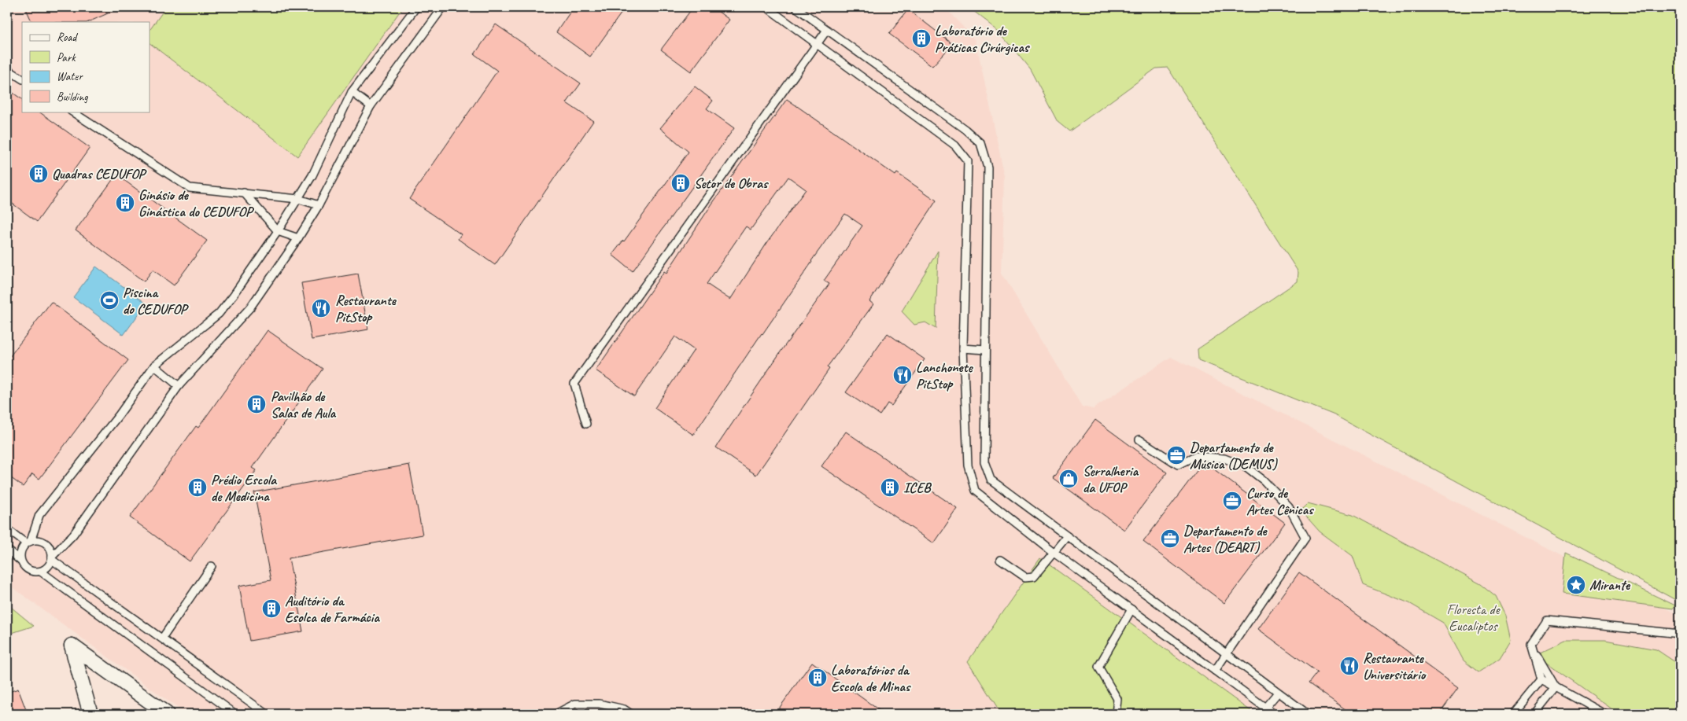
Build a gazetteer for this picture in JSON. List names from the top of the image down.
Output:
{
  "parks": ["Floresta de Eucaliptos"],
  "places": {
    "building": [
      "Laboratório de Práticas Cirúrgicas",
      "Quadras CEDUFOP",
      "Setor de Obras",
      "Ginásio de Ginástica do CEDUFOP",
      "Pavilhão de Salas de Aula",
      "Prédio Escola de Medicina",
      "ICEB",
      "Auditório da Esolca de Farmácia",
      "Laboratórios da Escola de Minas"
    ],
    "sports": ["Piscina do CEDUFOP"],
    "restaurant": ["Restaurante PitStop", "Lanchonete PitStop", "Restaurante Universitário"],
    "office": ["Departamento de Música (DEMUS)", "Curso de Artes Cênicas", "Departamento de Artes (DEART)"],
    "shop": ["Serralheria da UFOP"],
    "place": ["Mirante"]
  },
  "legend": [
    "Road",
    "Park",
    "Water",
    "Building"
  ]
}
